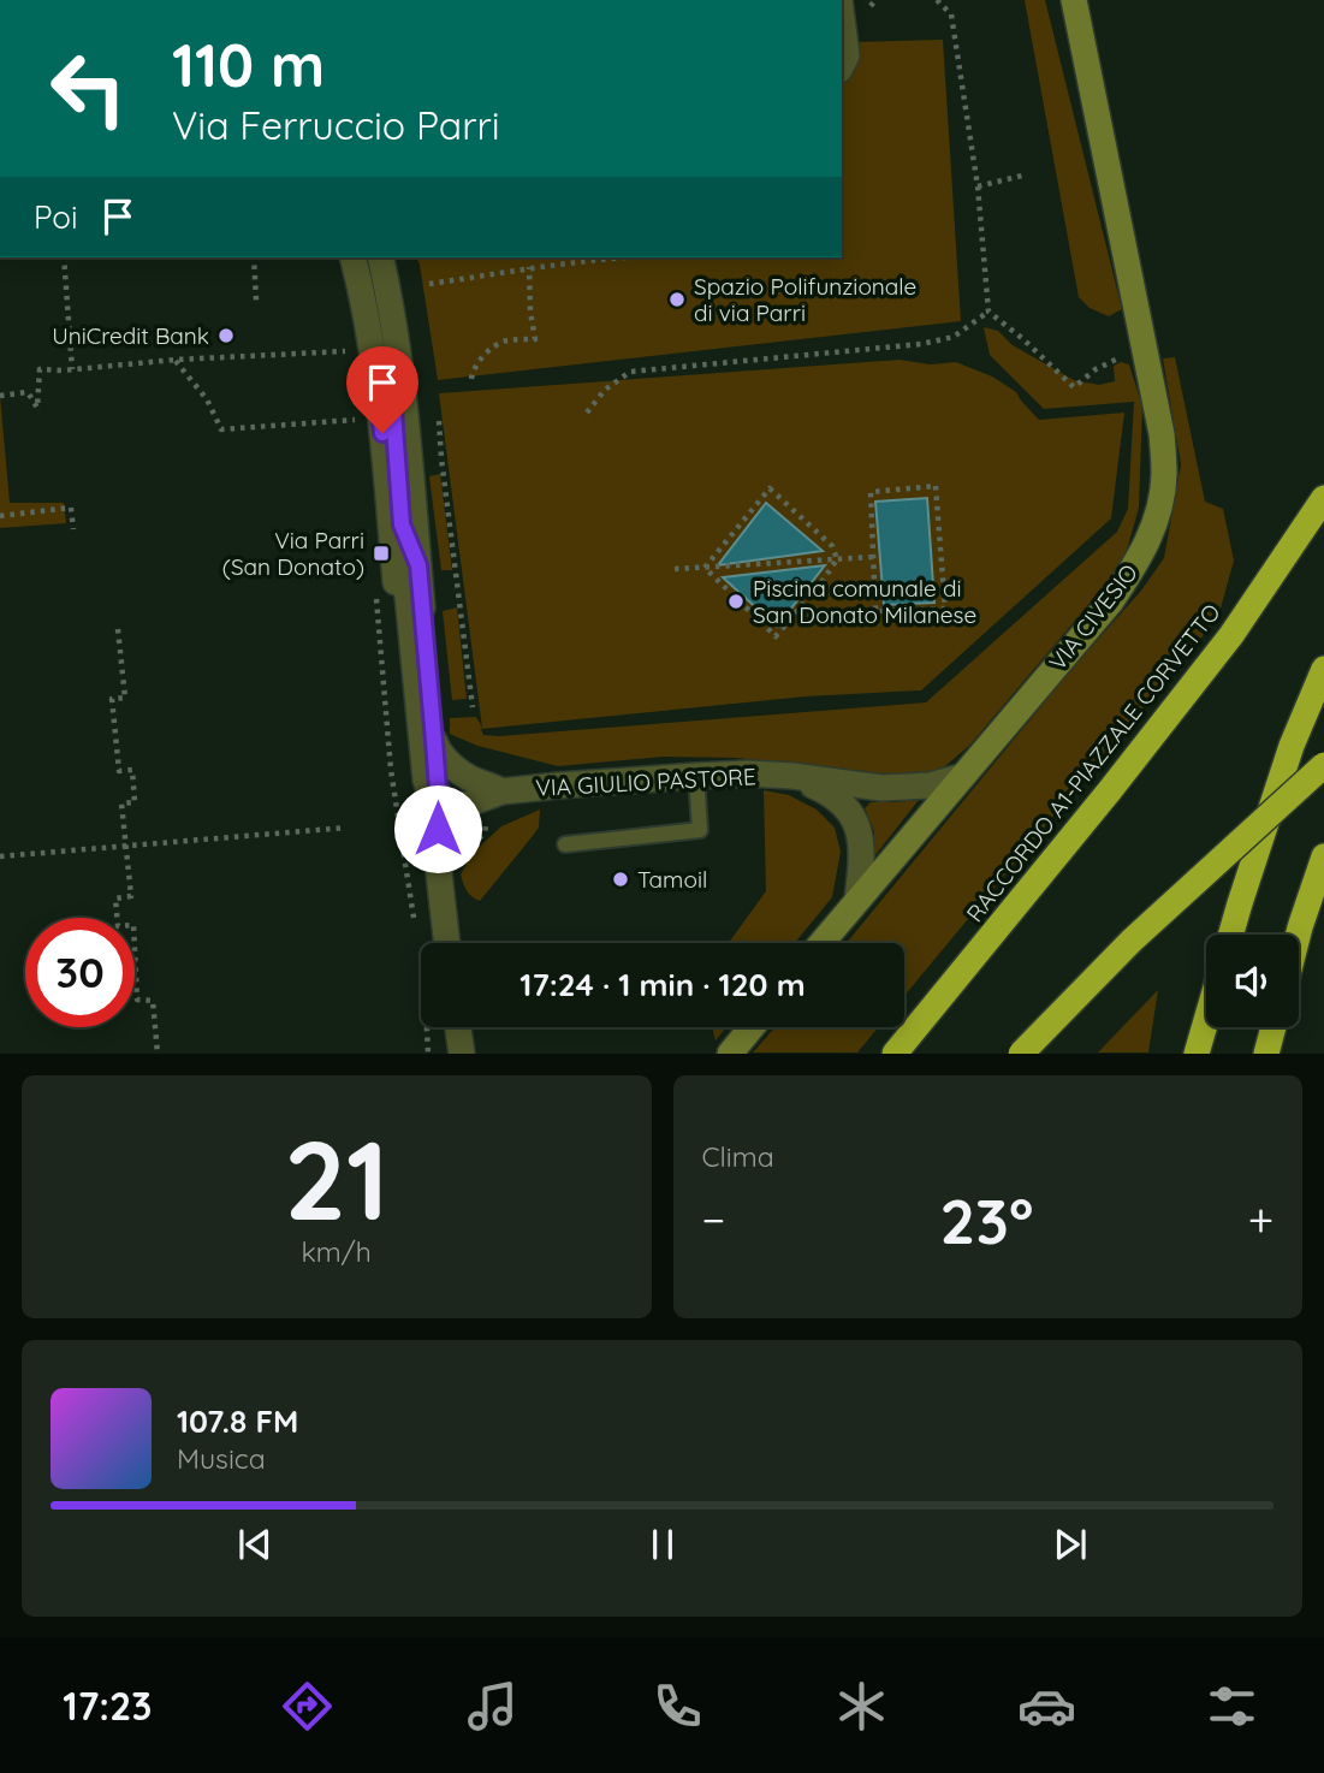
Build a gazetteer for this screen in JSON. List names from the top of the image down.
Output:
{
  "streets": {
    "highway": ["RACCORDO A1-PIAZZALE CORVETTO"],
    "street": ["VIA CIVESIO", "VIA GIULIO PASTORE"]
  },
  "crossings": [
    ["VIA CIVESIO", "VIA GIULIO PASTORE"]
  ],
  "places": {
    "other": [
      "Spazio Polifunzionale di via Parri",
      "UniCredit Bank",
      "Piscina comunale di San Donato Milanese",
      "Tamoil"
    ],
    "transit": ["Via Parri (San Donato)"]
  },
  "page": {
    "turn": ["110 m", "Via Ferruccio Parri"],
    "then": "Poi",
    "limit": "30",
    "trip": "17:24 · 1 min · 120 m",
    "tile": [
      ["21", "km/h"],
      "Clima"
    ],
    "heat": ["−", "23°", "+"],
    "song": ["107.8 FM", "Musica"],
    "tabs": "17:23"
  }
}
